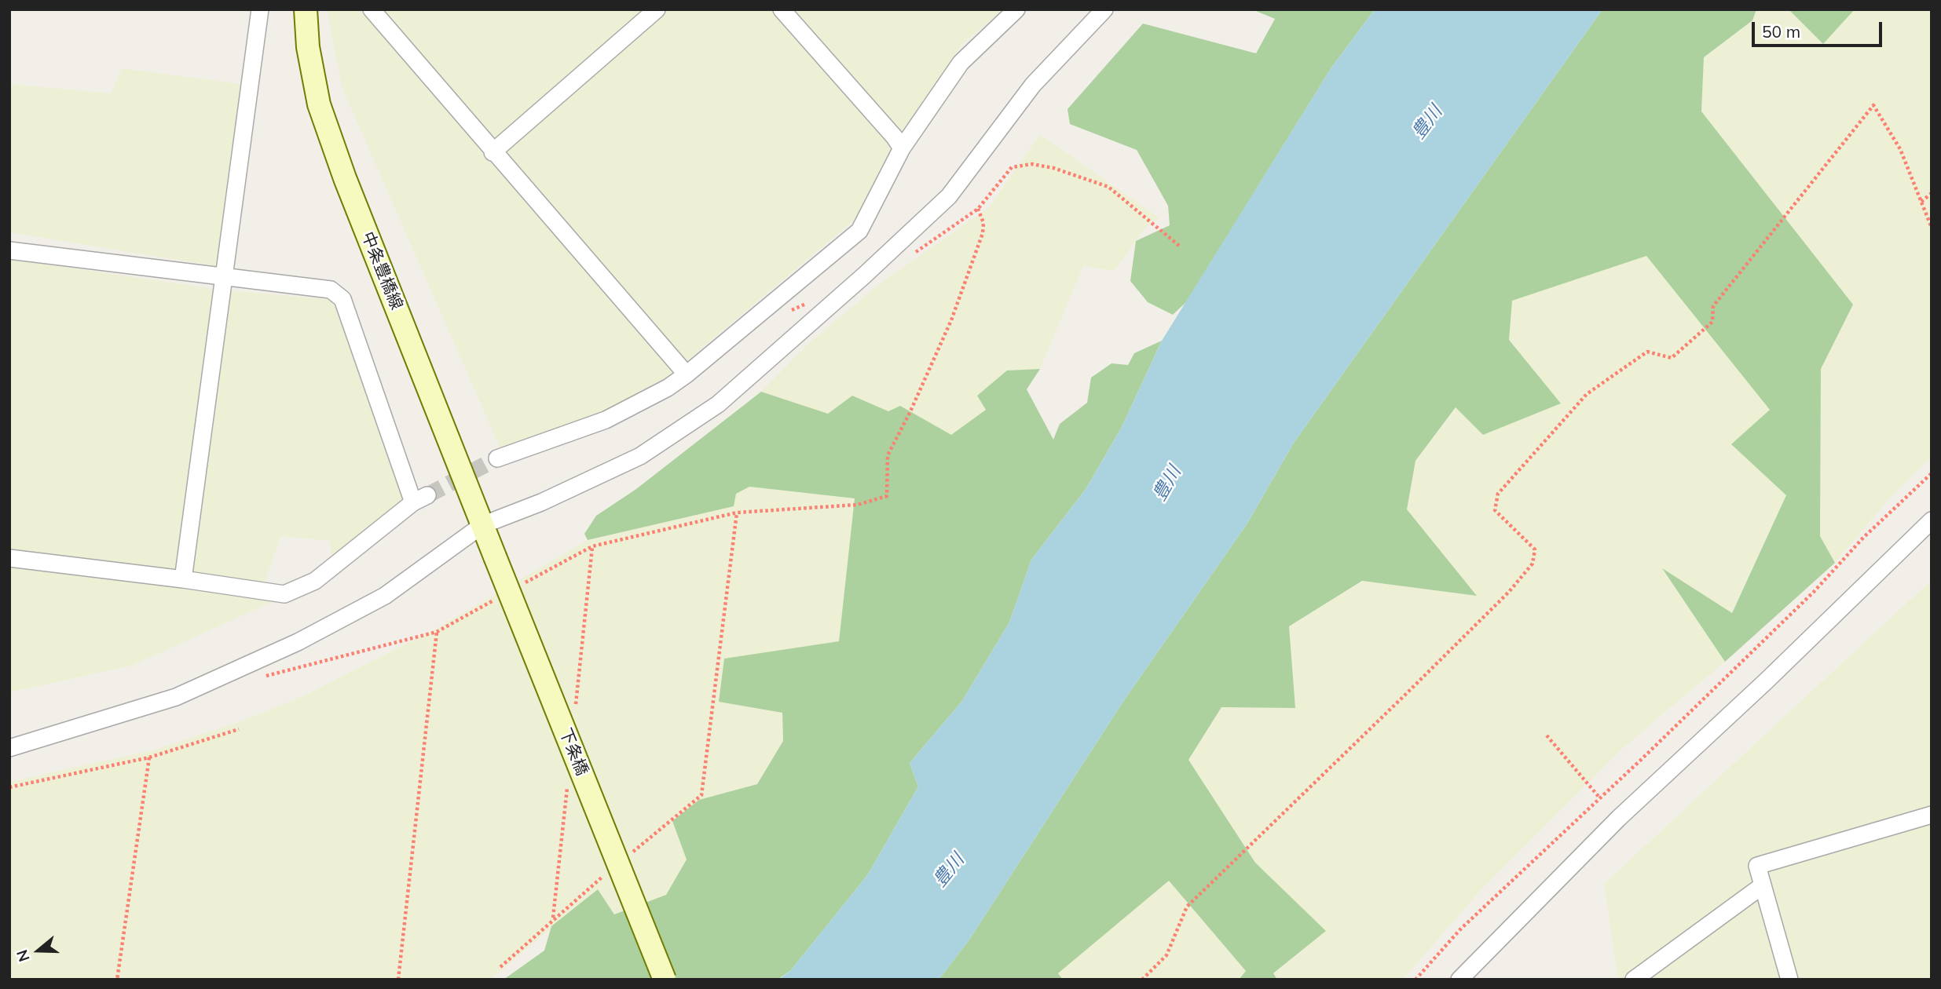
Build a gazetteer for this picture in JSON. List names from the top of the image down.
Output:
{
  "streets": {
    "main road": ["中条豊橋線", "下条橋"]
  },
  "crossings": [
    ["中条豊橋線", "下条橋"]
  ],
  "water": ["豊川"],
  "scale_bar": "50 m",
  "north": "left"
}
